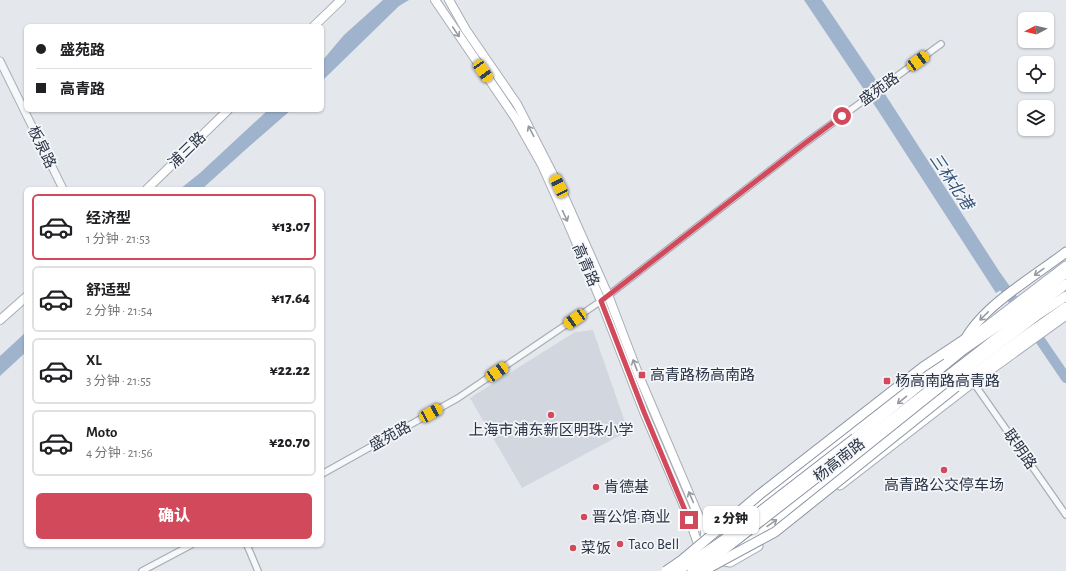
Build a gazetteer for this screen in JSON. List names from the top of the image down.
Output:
{
  "streets": {
    "main road": ["浦三路", "高青路", "杨高南路"],
    "street": ["盛苑路", "板泉路", "联明路"]
  },
  "crossings": [
    ["盛苑路", "高青路"],
    ["高青路", "杨高南路"],
    ["联明路", "杨高南路"]
  ],
  "water": ["三林北港"],
  "places": {
    "transit": ["高青路杨高南路", "杨高南路高青路"],
    "other": [
      "上海市浦东新区明珠小学",
      "高青路公交停车场",
      "肯德基",
      "晋公馆·商业",
      "Taco Bell",
      "菜饭"
    ]
  },
  "north": "left",
  "page": {
    "banner": ["盛苑路", "高青路"],
    "list": [
      {
        "name": "经济型",
        "note": "1 分钟 · 21:53",
        "value": "¥13.07"
      },
      {
        "name": "舒适型",
        "note": "2 分钟 · 21:54",
        "value": "¥17.64"
      },
      {
        "name": "XL",
        "note": "3 分钟 · 21:55",
        "value": "¥22.22"
      },
      {
        "name": "Moto",
        "note": "4 分钟 · 21:56",
        "value": "¥20.70"
      }
    ],
    "buttons": "确认",
    "bubble": "2 分钟"
  }
}
